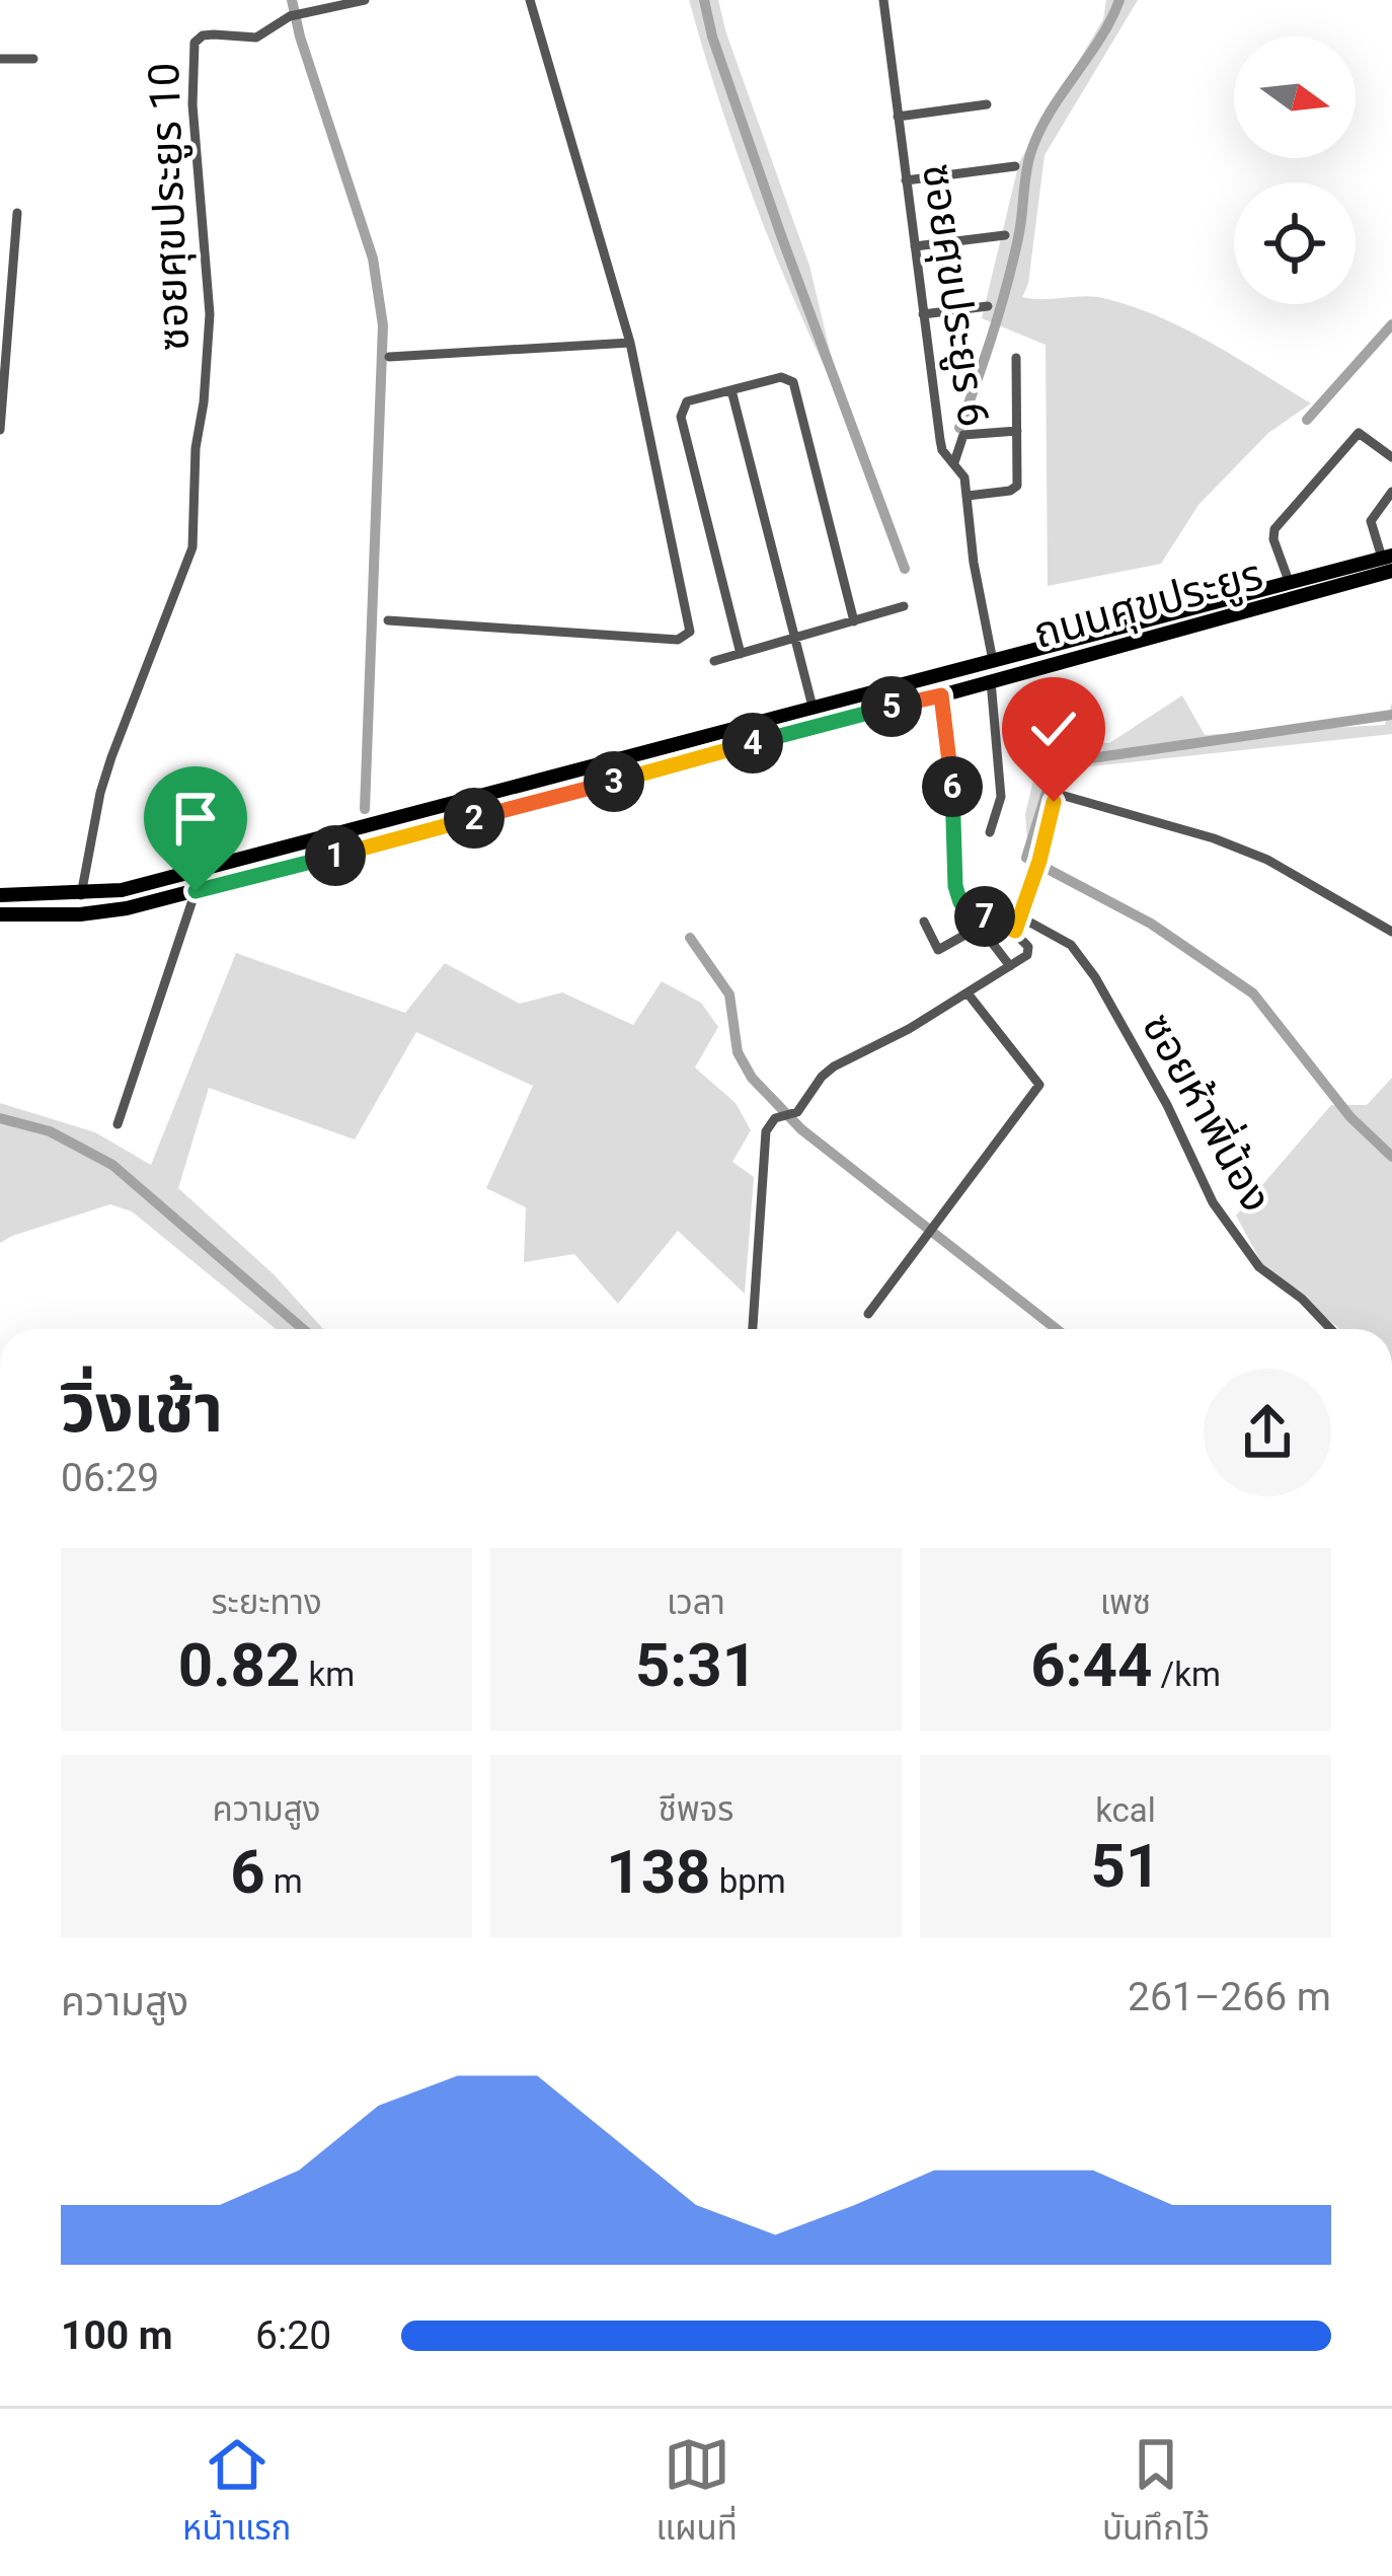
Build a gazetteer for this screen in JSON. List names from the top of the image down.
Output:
{
  "streets": {
    "main road": ["ถนนศุขประยูร"],
    "street": ["ซอยศุขประยูร 10", "ซอยศุขประยูร 6", "ซอยห้าพี่น้อง"]
  },
  "crossings": [
    ["ซอยศุขประยูร 10", "ถนนศุขประยูร"],
    ["ซอยศุขประยูร 6", "ถนนศุขประยูร"]
  ],
  "north": "right",
  "page": {
    "pins": [
      "5",
      "4",
      "3",
      "6",
      "2",
      "1",
      "7"
    ],
    "heading": ["วิ่งเช้า", "06:29"],
    "stats": [
      ["ระยะทาง", "0.82 km"],
      ["เวลา", "5:31"],
      ["เพซ", "6:44 /km"],
      ["ความสูง", "6 m"],
      ["ชีพจร", "138 bpm"],
      ["kcal", "51"]
    ],
    "chart": ["ความสูง", "261–266 m"],
    "list": [
      {
        "name": "100 m",
        "note": "6:20"
      }
    ],
    "tabs": ["หน้าแรก", "แผนที่", "บันทึกไว้"]
  }
}
